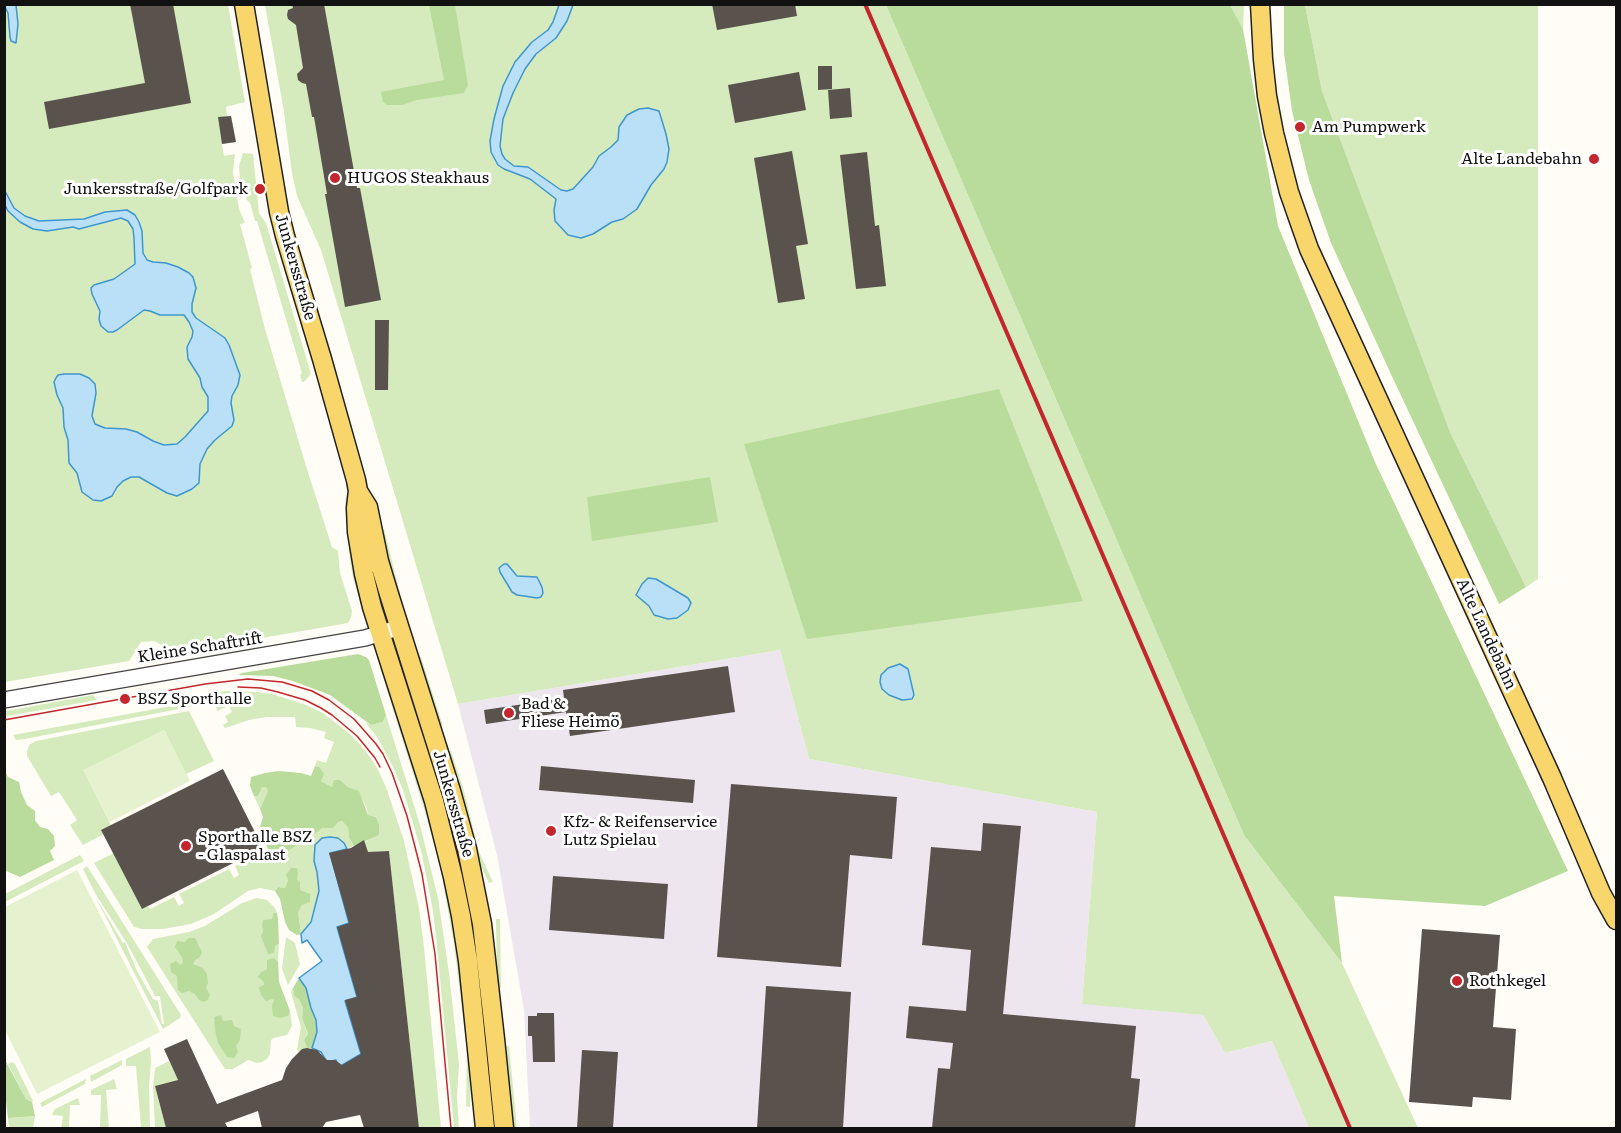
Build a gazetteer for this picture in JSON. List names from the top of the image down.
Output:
{
  "streets": {
    "main road": ["Junkersstraße", "Alte Landebahn"],
    "street": ["Kleine Schaftrift"]
  },
  "crossings": [
    ["Junkersstraße", "Kleine Schaftrift"]
  ],
  "places": [
    "Am Pumpwerk",
    "Alte Landebahn",
    "HUGOS Steakhaus",
    "Junkersstraße/Golfpark",
    "BSZ Sporthalle",
    "Bad & Fliese Heimö",
    "Kfz- & Reifenservice Lutz Spielau",
    "Sporthalle BSZ - Glaspalast",
    "Rothkegel"
  ]
}
